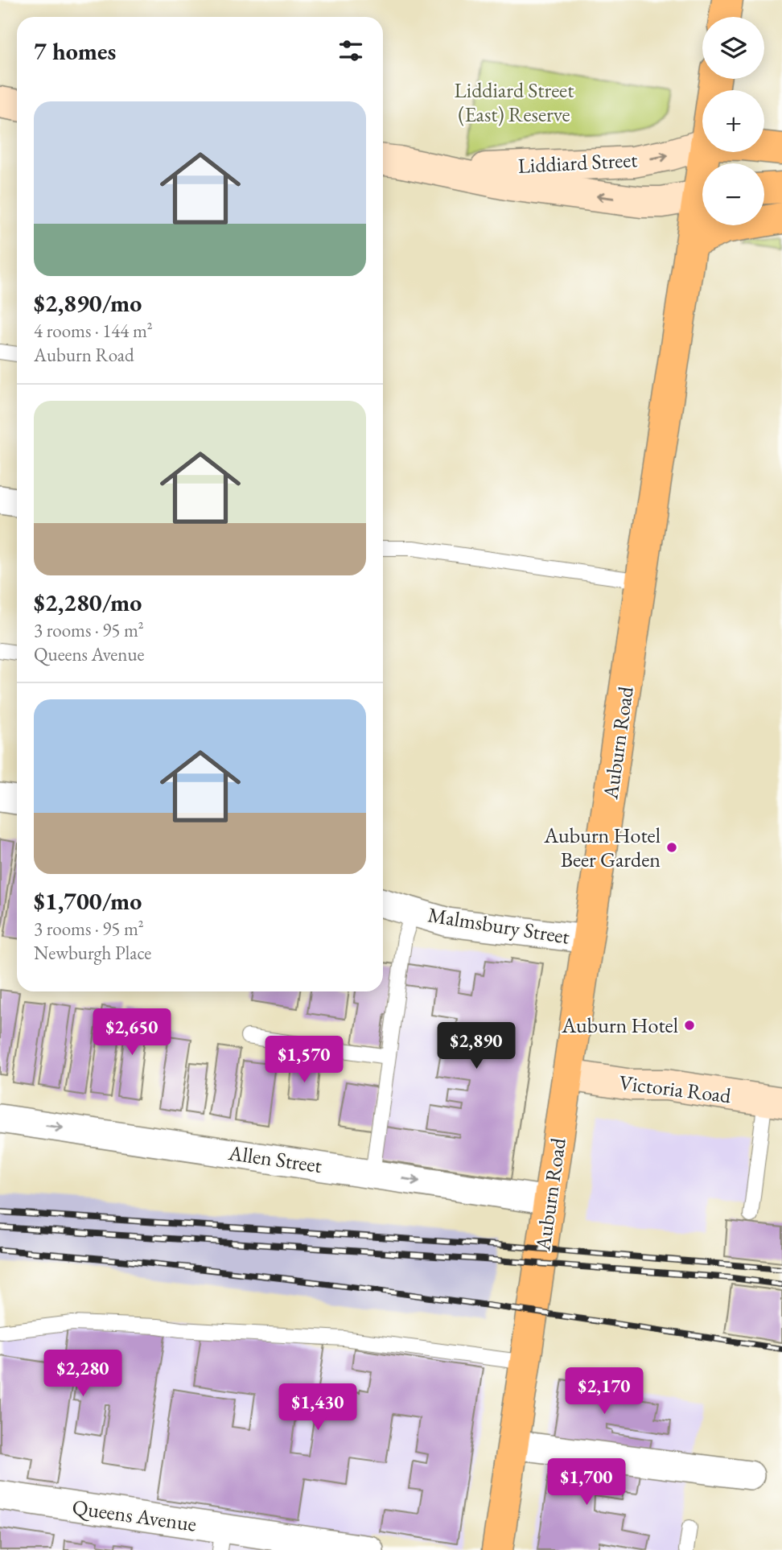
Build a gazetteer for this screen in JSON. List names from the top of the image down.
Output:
{
  "streets": {
    "main road": ["Auburn Road"],
    "street": [
      "Liddiard Street",
      "Malmsbury Street",
      "Victoria Road",
      "Allen Street",
      "Queens Avenue"
    ]
  },
  "crossings": [
    ["Auburn Road", "Malmsbury Street"],
    ["Auburn Road", "Victoria Road"],
    ["Auburn Road", "Allen Street"]
  ],
  "one_way": ["Allen Street"],
  "parks": ["Liddiard Street (East) Reserve"],
  "places": ["Auburn Hotel Beer Garden", "Auburn Hotel"],
  "page": {
    "map_buttons": ["+", "−"],
    "heading": "7 homes",
    "list": [
      {
        "name": "$2,890/mo",
        "note": "4 rooms · 144 m² · Auburn Road"
      },
      {
        "name": "$2,280/mo",
        "note": "3 rooms · 95 m² · Queens Avenue"
      },
      {
        "name": "$1,700/mo",
        "note": "3 rooms · 95 m² · Newburgh Place"
      }
    ],
    "price": [
      "$2,650",
      "$2,890",
      "$1,570",
      "$2,280",
      "$2,170",
      "$1,430",
      "$1,700"
    ]
  }
}
